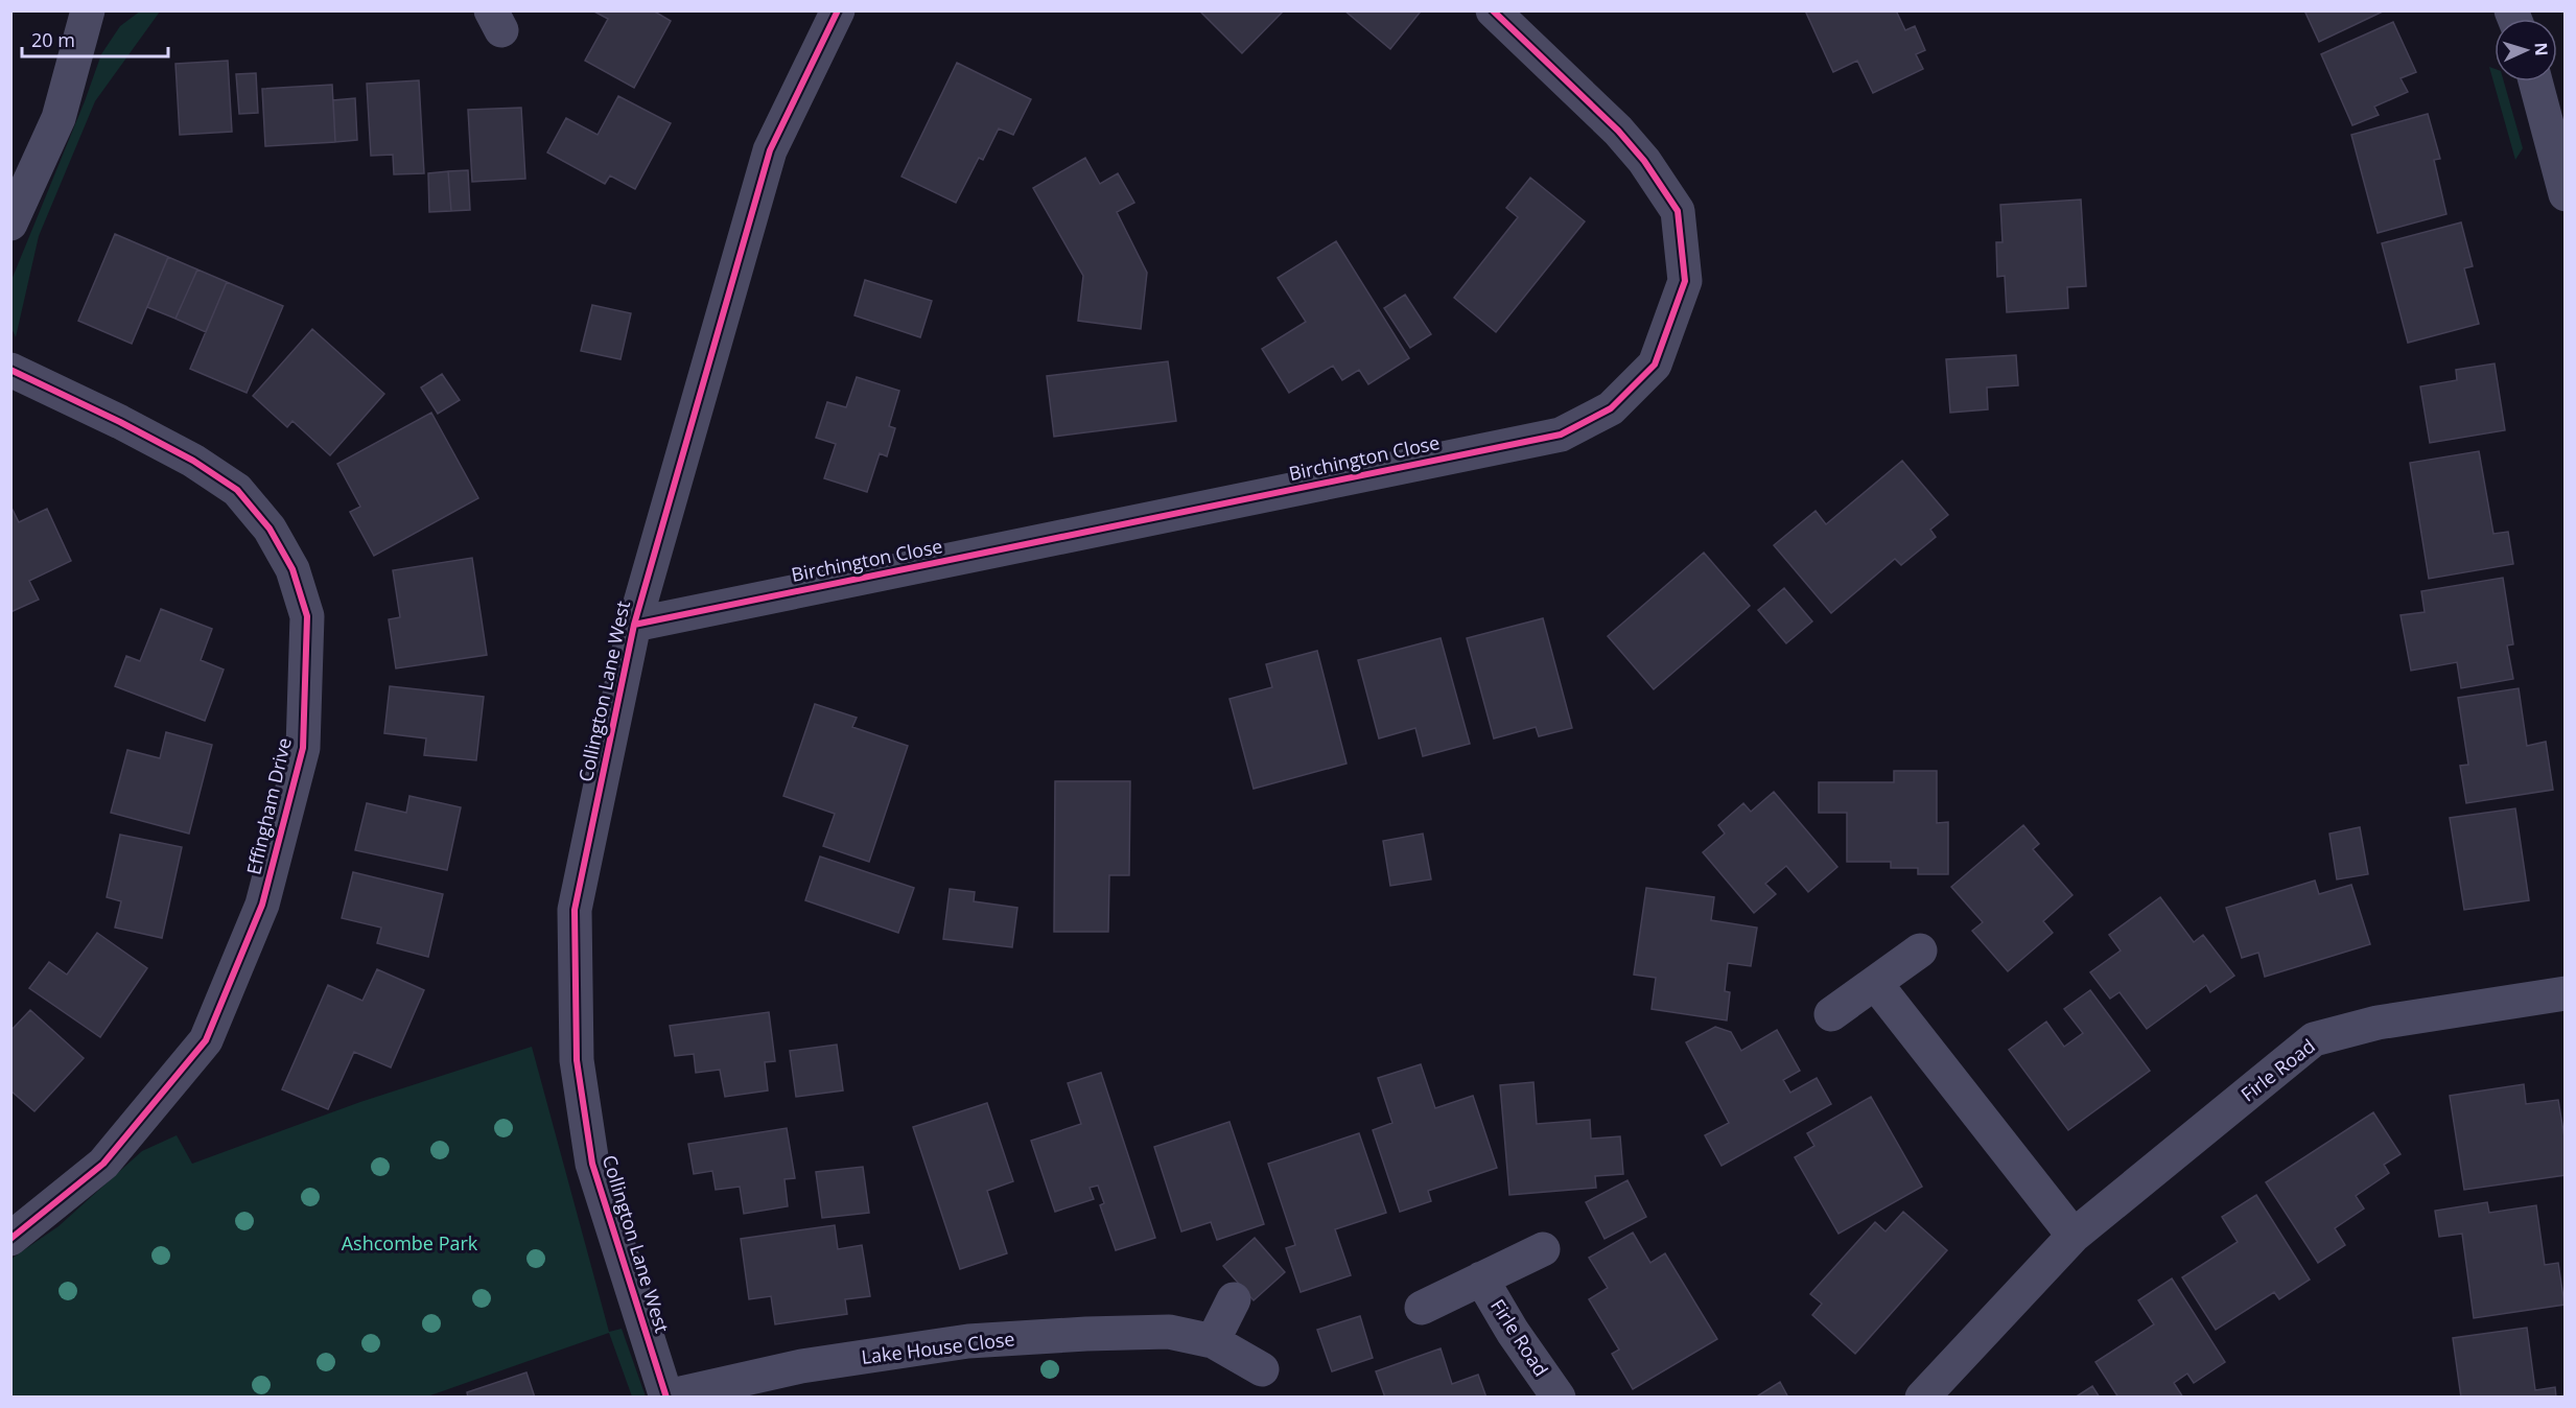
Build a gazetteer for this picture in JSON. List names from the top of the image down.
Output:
{
  "streets": {
    "street": [
      "Birchington Close",
      "Collington Lane West",
      "Effingham Drive",
      "Firle Road",
      "Lake House Close"
    ]
  },
  "crossings": [
    ["Birchington Close", "Collington Lane West"],
    ["Collington Lane West", "Lake House Close"]
  ],
  "parks": ["Ashcombe Park"],
  "scale_bar": "20 m",
  "north": "right"
}
